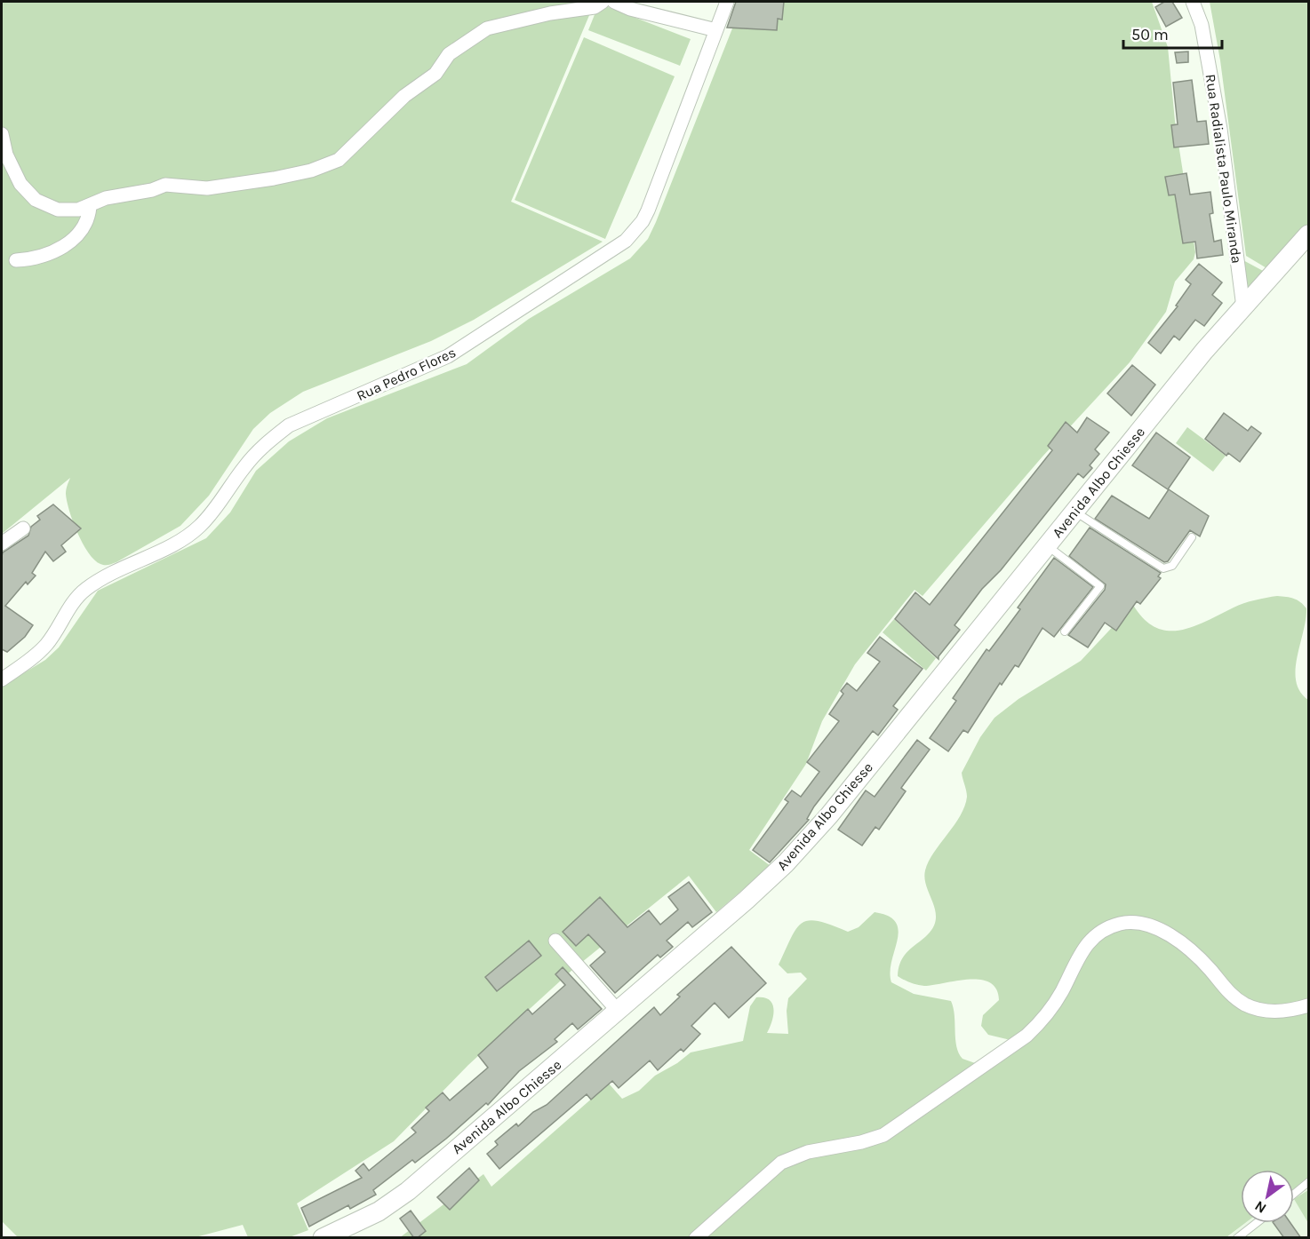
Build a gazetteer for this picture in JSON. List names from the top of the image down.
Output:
{
  "streets": {
    "street": ["Rua Radialista Paulo Miranda", "Rua Pedro Flores", "Avenida Albo Chiesse"]
  },
  "crossings": [
    ["Rua Radialista Paulo Miranda", "Avenida Albo Chiesse"]
  ],
  "scale_bar": "50 m",
  "north": "bottom left"
}
